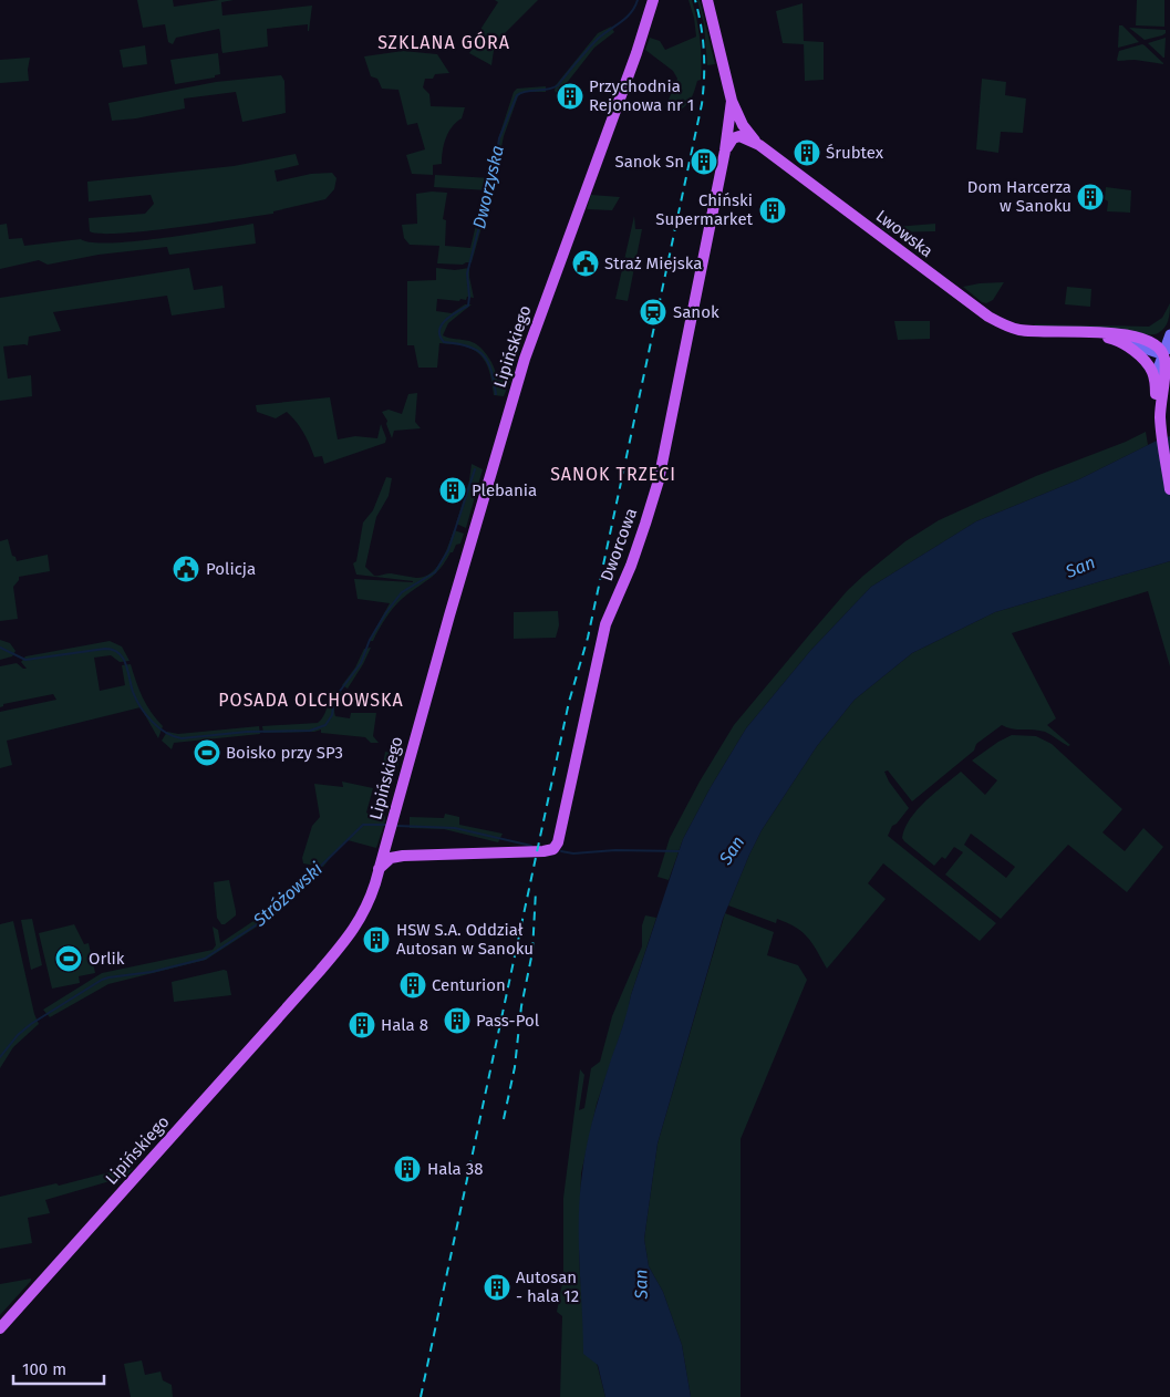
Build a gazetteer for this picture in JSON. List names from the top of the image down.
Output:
{
  "streets": {
    "main road": ["Lwowska", "Lipińskiego", "Dworcowa"]
  },
  "crossings": [
    ["Lwowska", "Dworcowa"]
  ],
  "districts": ["SZKLANA GÓRA", "SANOK TRZECI", "POSADA OLCHOWSKA"],
  "water": ["Dworzyska", "San", "Stróżowski"],
  "places": {
    "building": [
      "Przychodnia Rejonowa nr 1",
      "Śrubtex",
      "Sanok Sn",
      "Dom Harcerza w Sanoku",
      "Chiński Supermarket",
      "Plebania",
      "HSW S.A. Oddział Autosan w Sanoku",
      "Centurion",
      "Pass-Pol",
      "Hala 8",
      "Hala 38",
      "Autosan - hala 12"
    ],
    "public building": ["Straż Miejska", "Policja"],
    "station": ["Sanok"],
    "sports": ["Boisko przy SP3", "Orlik"]
  },
  "scale_bar": "100 m"
}
